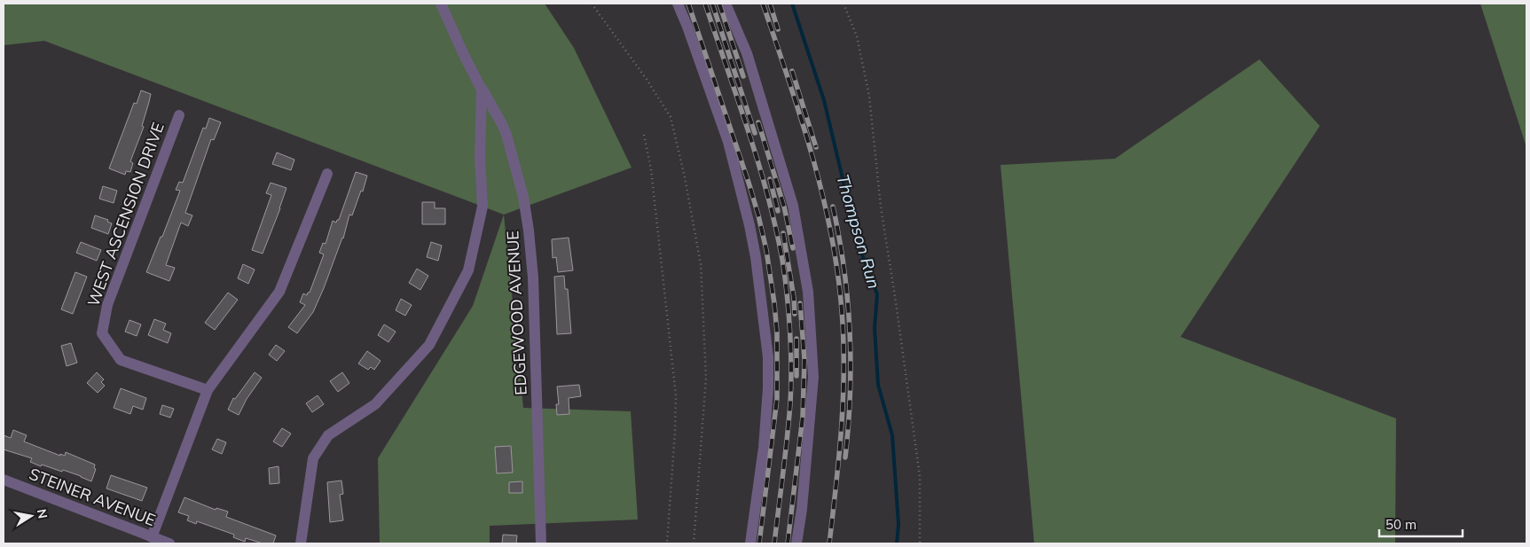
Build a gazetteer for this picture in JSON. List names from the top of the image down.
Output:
{
  "streets": {
    "street": ["WEST ASCENSION DRIVE", "EDGEWOOD AVENUE", "STEINER AVENUE"]
  },
  "water": ["Thompson Run"],
  "scale_bar": "50 m",
  "north": "right"
}
